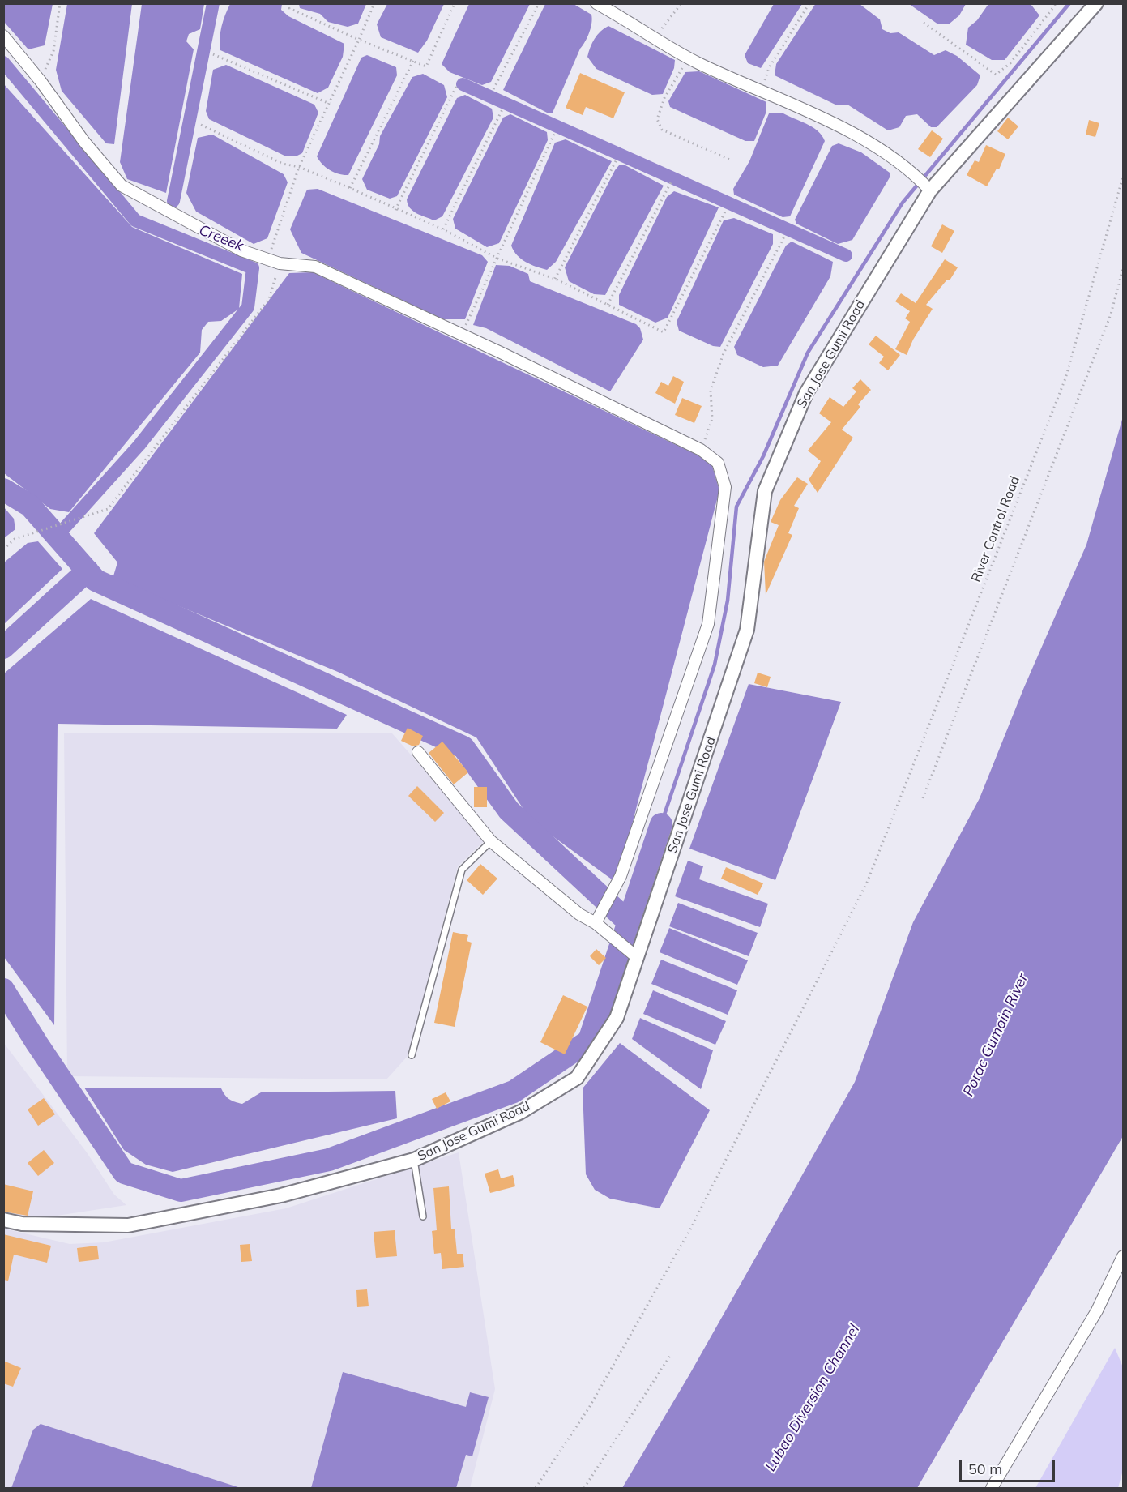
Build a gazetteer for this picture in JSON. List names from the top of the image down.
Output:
{
  "streets": {
    "street": ["San Jose Gumi Road"],
    "path": ["River Control Road"]
  },
  "water": ["Creeek", "Porac Gumain River", "Lubao Diversion Channel"],
  "scale_bar": "50 m"
}
